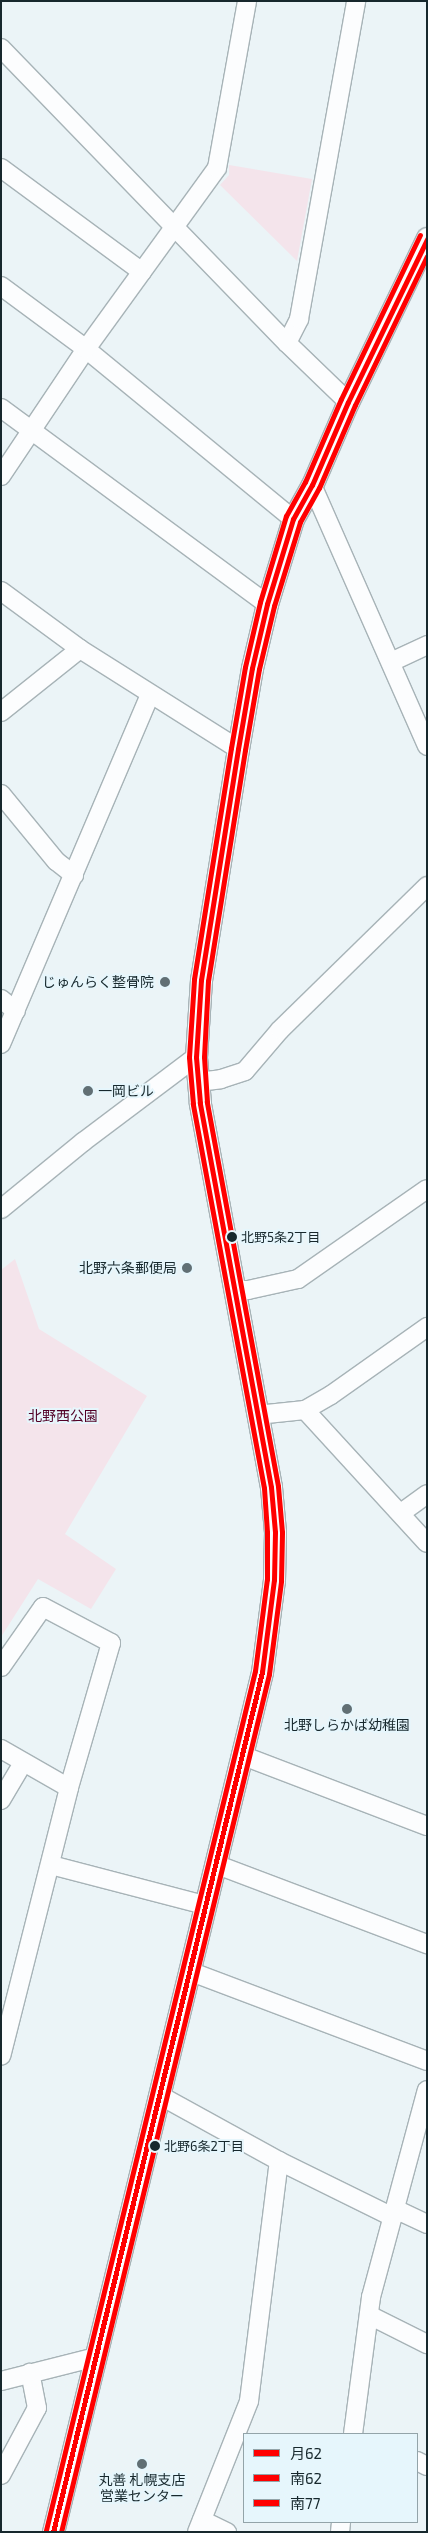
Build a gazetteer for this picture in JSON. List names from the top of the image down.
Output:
{
  "parks": ["北野西公園"],
  "places": [
    "じゅんらく整骨院",
    "一岡ビル",
    "北野5条2丁目",
    "北野六条郵便局",
    "北野しらかば幼稚園",
    "北野6条2丁目",
    "丸善 札幌支店 営業センター"
  ],
  "lines": ["transit line 南77", "transit line 月62", "transit line 南62"],
  "legend": ["月62", "南62", "南77"]
}
